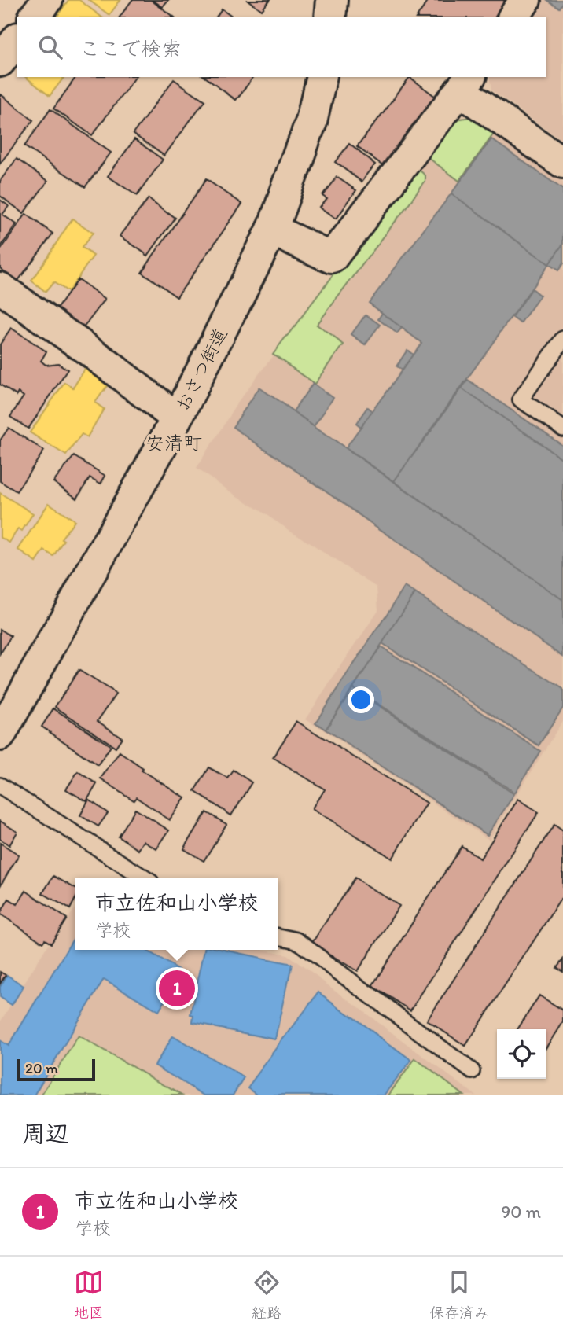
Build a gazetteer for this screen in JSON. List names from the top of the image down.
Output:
{
  "streets": {
    "street": ["おさつ街道"]
  },
  "districts": ["安清町"],
  "scale_bar": "20 m",
  "page": {
    "search": "ここで検索",
    "popup": ["市立佐和山小学校", "学校"],
    "pins": "1",
    "scale": "20 m",
    "heading": "周辺",
    "list": [
      {
        "mark": "1",
        "name": "市立佐和山小学校",
        "note": "学校",
        "value": "90 m"
      }
    ],
    "nav": ["地図", "経路", "保存済み"]
  }
}
